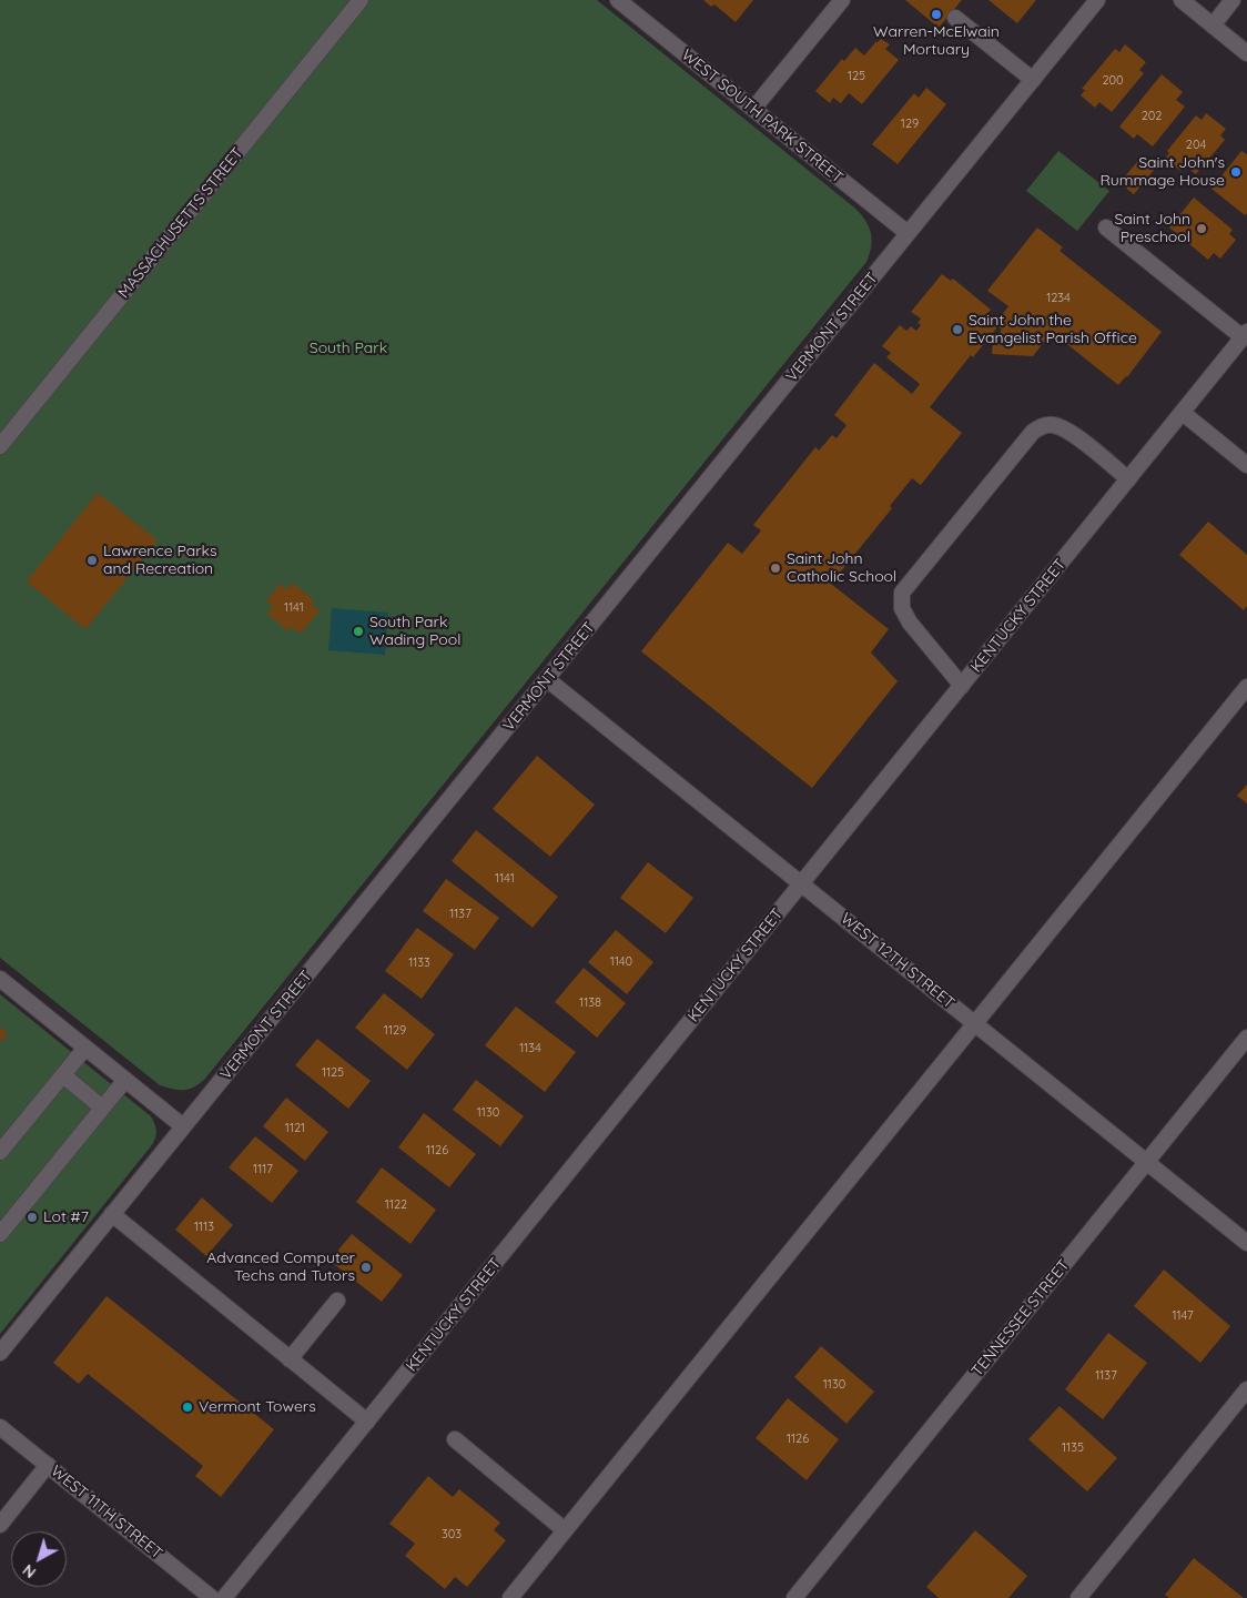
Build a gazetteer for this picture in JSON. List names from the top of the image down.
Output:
{
  "streets": {
    "street": [
      "WEST SOUTH PARK STREET",
      "MASSACHUSETTS STREET",
      "VERMONT STREET",
      "KENTUCKY STREET",
      "WEST 12TH STREET",
      "TENNESSEE STREET",
      "WEST 11TH STREET"
    ]
  },
  "crossings": [
    ["WEST SOUTH PARK STREET", "VERMONT STREET"],
    ["VERMONT STREET", "WEST 12TH STREET"],
    ["KENTUCKY STREET", "WEST 12TH STREET"],
    ["WEST 12TH STREET", "TENNESSEE STREET"]
  ],
  "parks": ["South Park"],
  "places": [
    "Warren-McElwain Mortuary",
    "Saint John's Rummage House",
    "Saint John Preschool",
    "Saint John the Evangelist Parish Office",
    "Lawrence Parks and Recreation",
    "Saint John Catholic School",
    "South Park Wading Pool",
    "Lot #7",
    "Advanced Computer Techs and Tutors",
    "Vermont Towers"
  ],
  "house_numbers": [
    "125",
    "200",
    "202",
    "129",
    "204",
    "1234",
    "1141",
    "1141",
    "1137",
    "1140",
    "1133",
    "1138",
    "1129",
    "1134",
    "1125",
    "1130",
    "1121",
    "1126",
    "1117",
    "1122",
    "1113",
    "1147",
    "1137",
    "1130",
    "1126",
    "1135",
    "303"
  ],
  "north": "bottom left"
}
